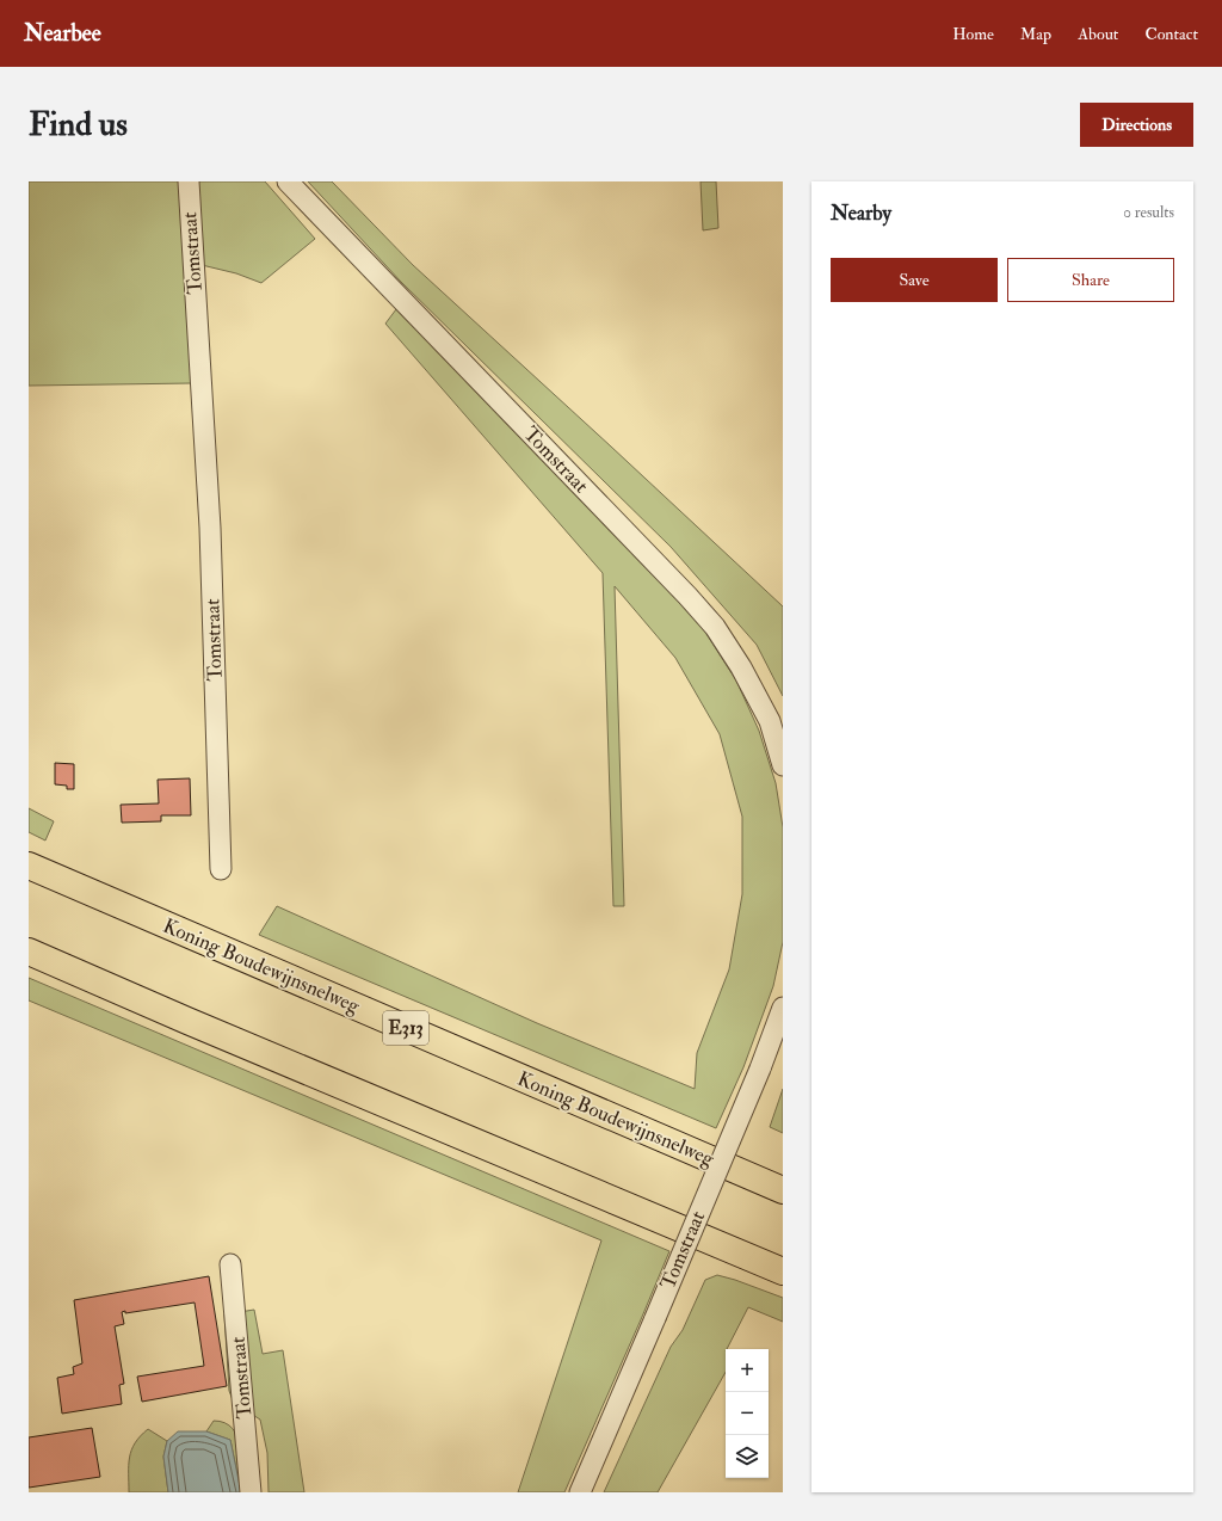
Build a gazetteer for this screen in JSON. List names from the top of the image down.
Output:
{
  "streets": {
    "highway": ["Koning Boudewijnsnelweg", "E313"],
    "street": ["Tomstraat"]
  },
  "page": {
    "header": "Nearbee",
    "nav": [
      "Home",
      "Map",
      "About",
      "Contact"
    ],
    "buttons": [
      "Directions",
      ["Save", "Share"]
    ],
    "title": "Find us",
    "heading": ["Nearby", "0 results"],
    "map_buttons": ["+", "−"]
  }
}
